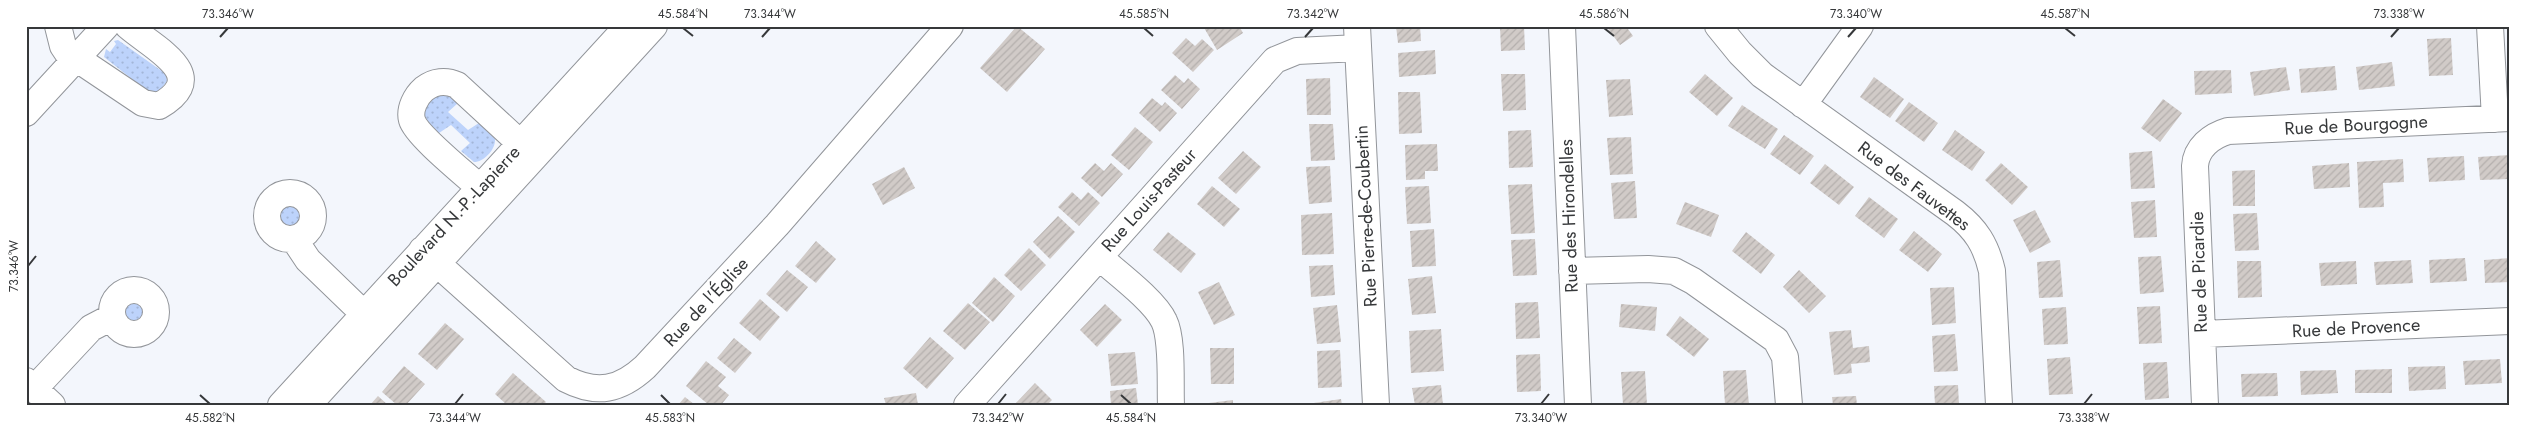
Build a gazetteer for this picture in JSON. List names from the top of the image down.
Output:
{
  "streets": {
    "street": [
      "Rue de Bourgogne",
      "Rue des Fauvettes",
      "Rue Louis-Pasteur",
      "Boulevard N.-P.-Lapierre",
      "Rue Pierre-de-Coubertin",
      "Rue des Hirondelles",
      "Rue de Picardie",
      "Rue de l'Église",
      "Rue de Provence"
    ]
  },
  "crossings": [
    ["Rue de Bourgogne", "Rue de Picardie"],
    ["Rue Louis-Pasteur", "Rue Pierre-de-Coubertin"],
    ["Boulevard N.-P.-Lapierre", "Rue de l'Église"],
    ["Rue de Picardie", "Rue de Provence"]
  ],
  "coordinates": [
    "73.346°W",
    "45.584°N",
    "73.344°W",
    "45.585°N",
    "73.342°W",
    "45.586°N",
    "73.340°W",
    "45.587°N",
    "73.338°W",
    "45.582°N",
    "45.583°N"
  ]
}
